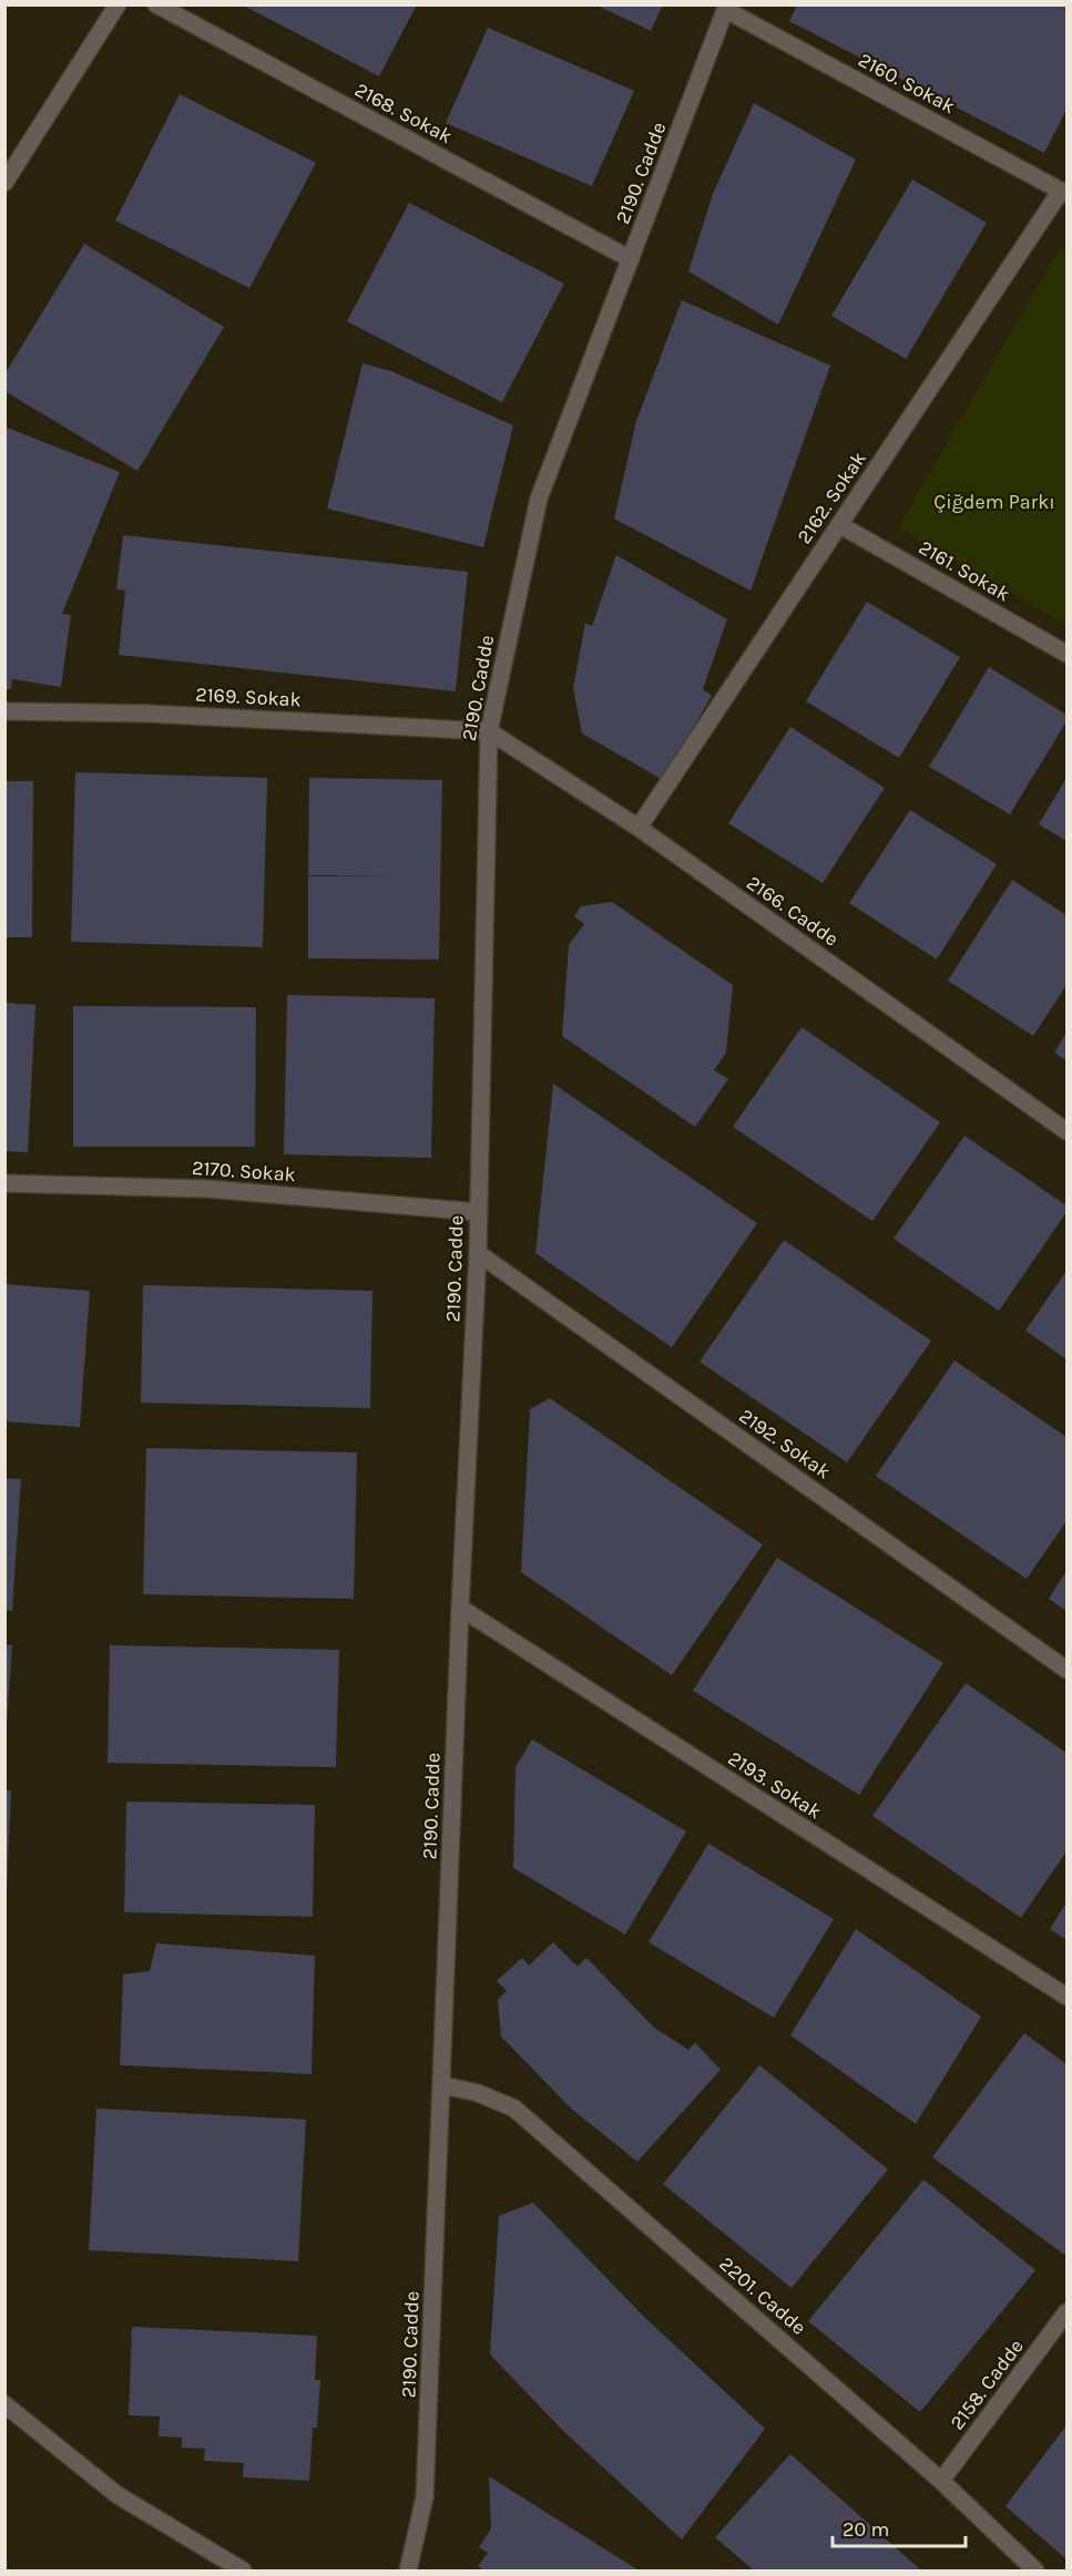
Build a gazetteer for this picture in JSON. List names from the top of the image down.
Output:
{
  "streets": {
    "street": [
      "2160. Sokak",
      "2168. Sokak",
      "2190. Cadde",
      "2162. Sokak",
      "2161. Sokak",
      "2169. Sokak",
      "2166. Cadde",
      "2170. Sokak",
      "2192. Sokak",
      "2193. Sokak",
      "2201. Cadde",
      "2158. Cadde"
    ]
  },
  "crossings": [
    ["2160. Sokak", "2190. Cadde"],
    ["2160. Sokak", "2162. Sokak"],
    ["2168. Sokak", "2190. Cadde"],
    ["2190. Cadde", "2169. Sokak"],
    ["2190. Cadde", "2166. Cadde"],
    ["2190. Cadde", "2170. Sokak"],
    ["2190. Cadde", "2192. Sokak"],
    ["2190. Cadde", "2193. Sokak"],
    ["2190. Cadde", "2201. Cadde"],
    ["2162. Sokak", "2161. Sokak"],
    ["2162. Sokak", "2166. Cadde"],
    ["2169. Sokak", "2166. Cadde"],
    ["2201. Cadde", "2158. Cadde"]
  ],
  "parks": ["Çiğdem Parkı"],
  "scale_bar": "20 m"
}
